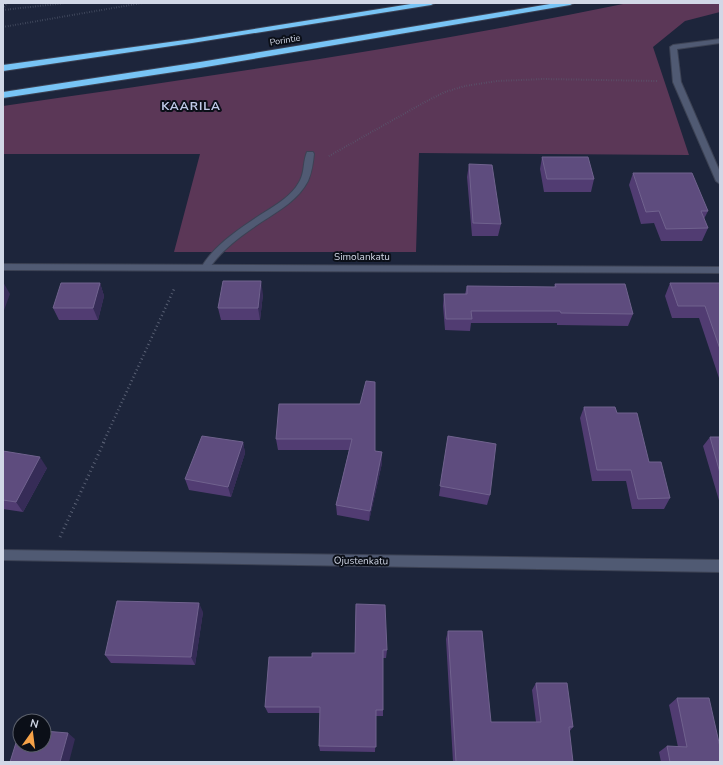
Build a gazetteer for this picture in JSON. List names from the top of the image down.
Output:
{
  "streets": {
    "highway": ["Porintie"],
    "street": ["Simolankatu", "Ojustenkatu"]
  },
  "districts": ["KAARILA"],
  "north": "top"
}
